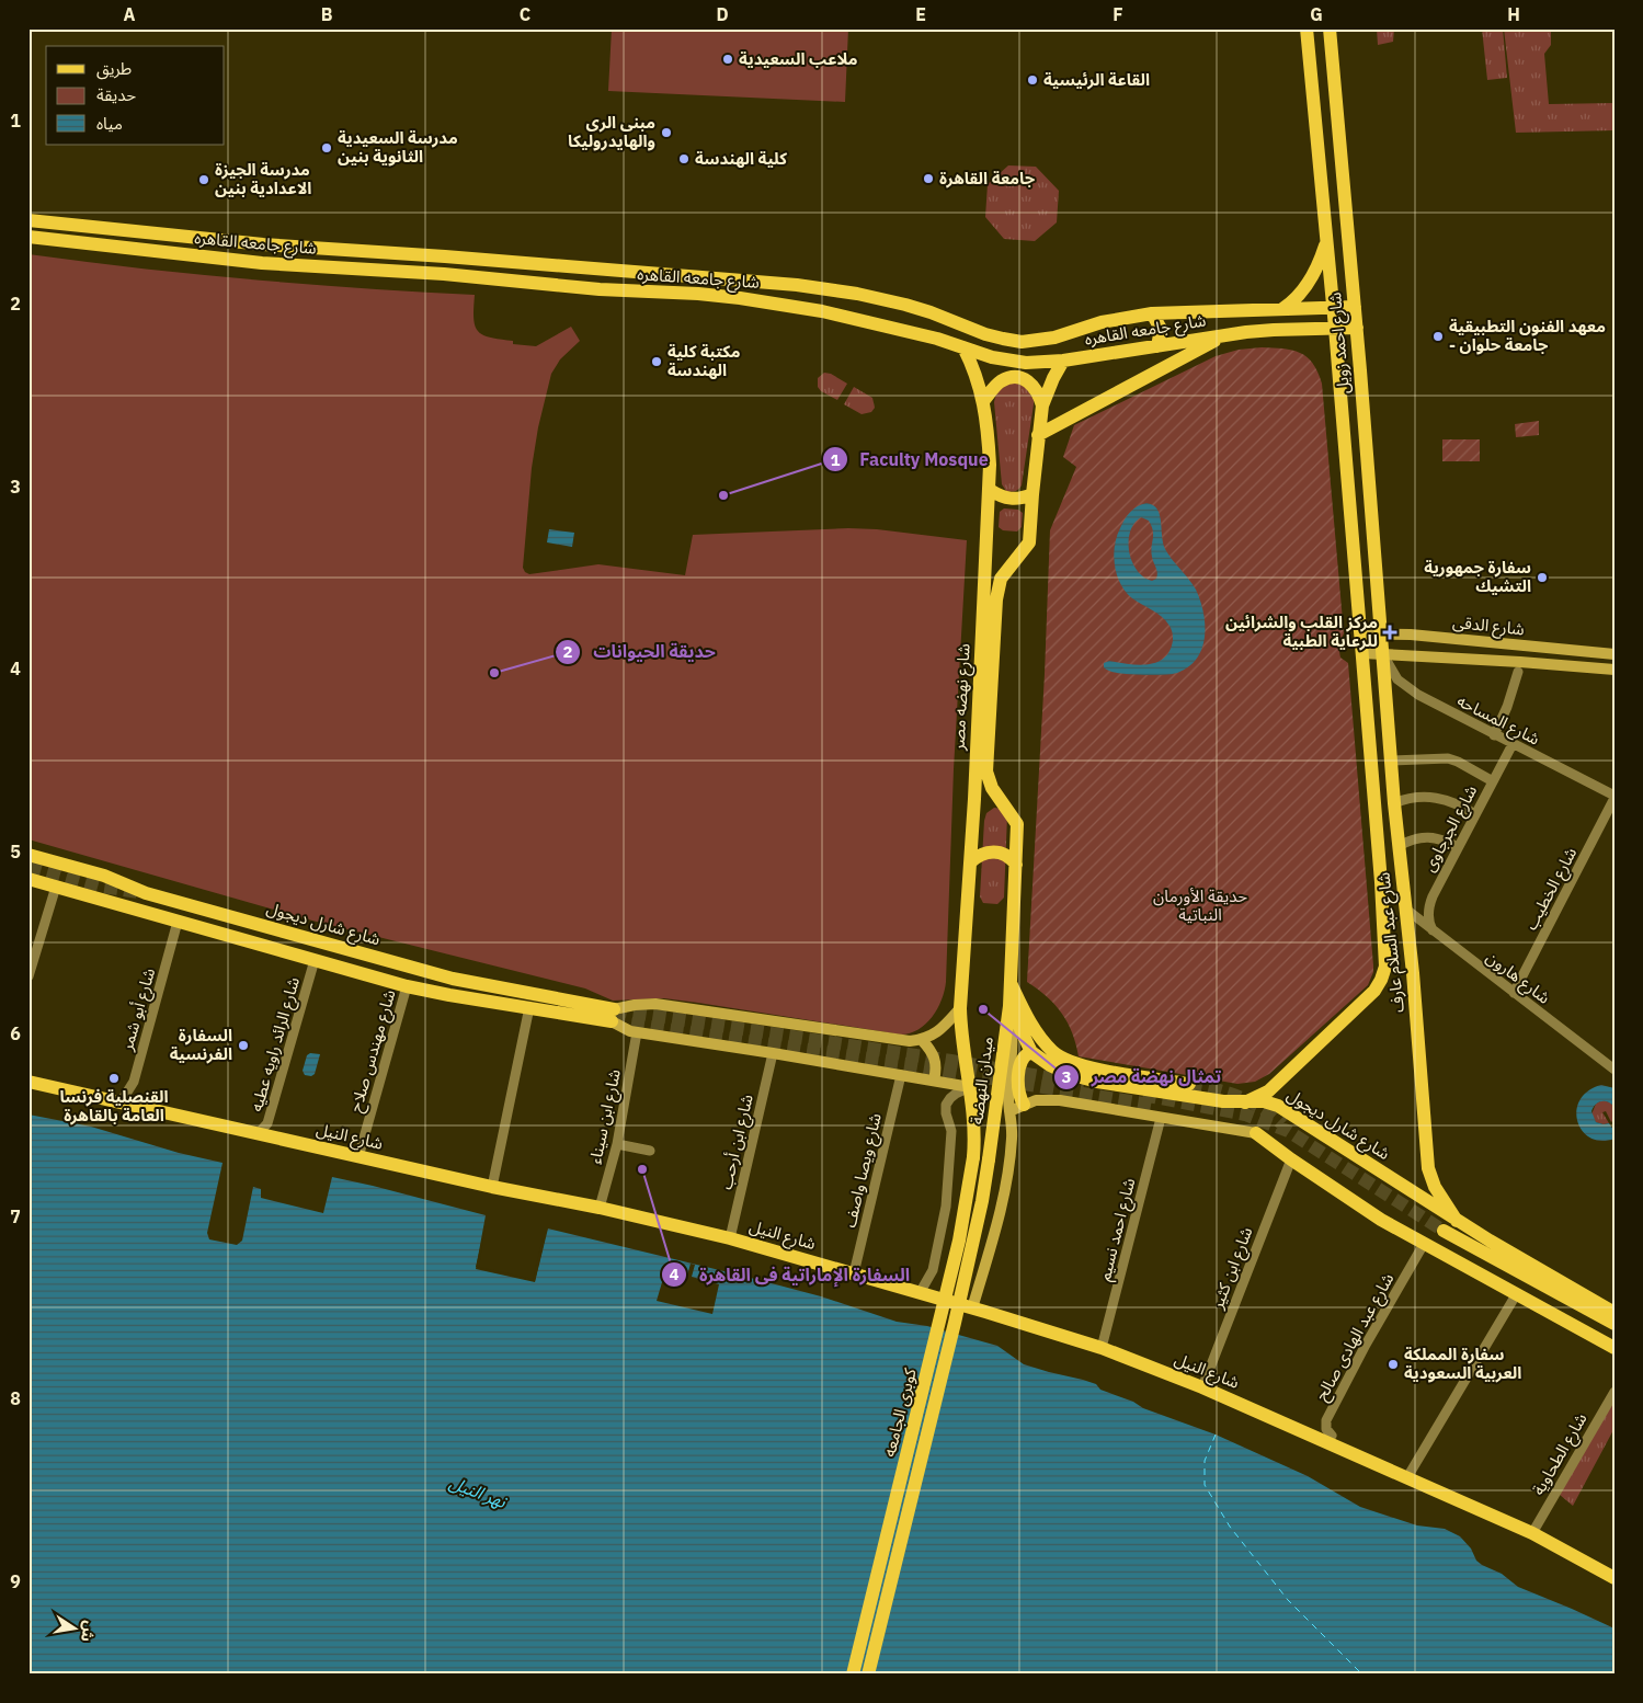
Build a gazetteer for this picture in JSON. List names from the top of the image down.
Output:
{
  "streets": {
    "main road": [
      "شارع جامعه القاهره",
      "شارع احمد زويل",
      "شارع نهضه مصر",
      "شارع شارل ديجول",
      "شارع عبد السلام عارف",
      "ميدان النهضة",
      "شارع النيل",
      "كوبرى الجامعه"
    ],
    "street": [
      "شارع الدقى",
      "شارع المساحه",
      "شارع الجرجاوى",
      "شارع الخطيب",
      "شارع هارون",
      "شارع أبو شمر",
      "شارع الرائد راويه عطيه",
      "شارع مهندس صلاح",
      "شارع ابن سيناء",
      "شارع ابن أرحب",
      "شارع ويصا واصف",
      "شارع احمد نسيم",
      "شارع ابن كثير",
      "شارع عبد الهادى صالح",
      "شارع الطحاوية"
    ]
  },
  "crossings": [
    ["شارع جامعه القاهره", "شارع احمد زويل"],
    ["شارع جامعه القاهره", "شارع نهضه مصر"],
    ["شارع احمد زويل", "شارع الدقى"],
    ["شارع احمد زويل", "شارع المساحه"],
    ["شارع احمد زويل", "شارع عبد السلام عارف"],
    ["شارع الدقى", "شارع المساحه"],
    ["شارع الدقى", "شارع عبد السلام عارف"],
    ["شارع نهضه مصر", "ميدان النهضة"],
    ["شارع المساحه", "شارع الجرجاوى"],
    ["شارع المساحه", "شارع الخطيب"],
    ["شارع المساحه", "شارع عبد السلام عارف"],
    ["شارع الجرجاوى", "شارع هارون"],
    ["شارع الخطيب", "شارع هارون"],
    ["شارع شارل ديجول", "شارع عبد السلام عارف"],
    ["شارع عبد السلام عارف", "شارع هارون"],
    ["شارع أبو شمر", "شارع النيل"],
    ["شارع الرائد راويه عطيه", "شارع النيل"],
    ["شارع مهندس صلاح", "شارع النيل"],
    ["ميدان النهضة", "كوبرى الجامعه"],
    ["شارع ابن سيناء", "شارع النيل"],
    ["شارع النيل", "شارع ابن أرحب"],
    ["شارع النيل", "شارع ويصا واصف"],
    ["شارع النيل", "شارع احمد نسيم"],
    ["شارع النيل", "شارع ابن كثير"],
    ["شارع النيل", "شارع عبد الهادى صالح"],
    ["شارع النيل", "شارع الطحاوية"]
  ],
  "water": ["نهر النيل"],
  "parks": ["حديقة الأورمان النباتية"],
  "places": {
    "other": [
      "ملاعب السعيدية",
      "القاعة الرئيسية",
      "مبنى الرى والهايدروليكا",
      "مدرسة السعيدية الثانوية بنين",
      "كلية الهندسة",
      "جامعة القاهرة",
      "مدرسة الجيزة الاعدادية بنين",
      "معهد الفنون التطبيقية - جامعة حلوان",
      "مكتبة كلية الهندسة",
      "Faculty Mosque",
      "سفارة جمهورية التشيك",
      "حديقة الحيوانات",
      "تمثال نهضة مصر",
      "السفارة الفرنسية",
      "القنصلية فرنسا العامة بالقاهرة",
      "السفارة الإماراتية فى القاهرة",
      "سفارة المملكة العربية السعودية"
    ],
    "health": ["مركز القلب والشرائين للرعاية الطبية"]
  },
  "legend": ["طريق", "حديقة", "مياه"],
  "north": "right",
  "grid": {
    "columns": [
      "A",
      "B",
      "C",
      "D",
      "E",
      "F",
      "G",
      "H"
    ],
    "rows": [
      "1",
      "2",
      "3",
      "4",
      "5",
      "6",
      "7",
      "8",
      "9"
    ]
  }
}
